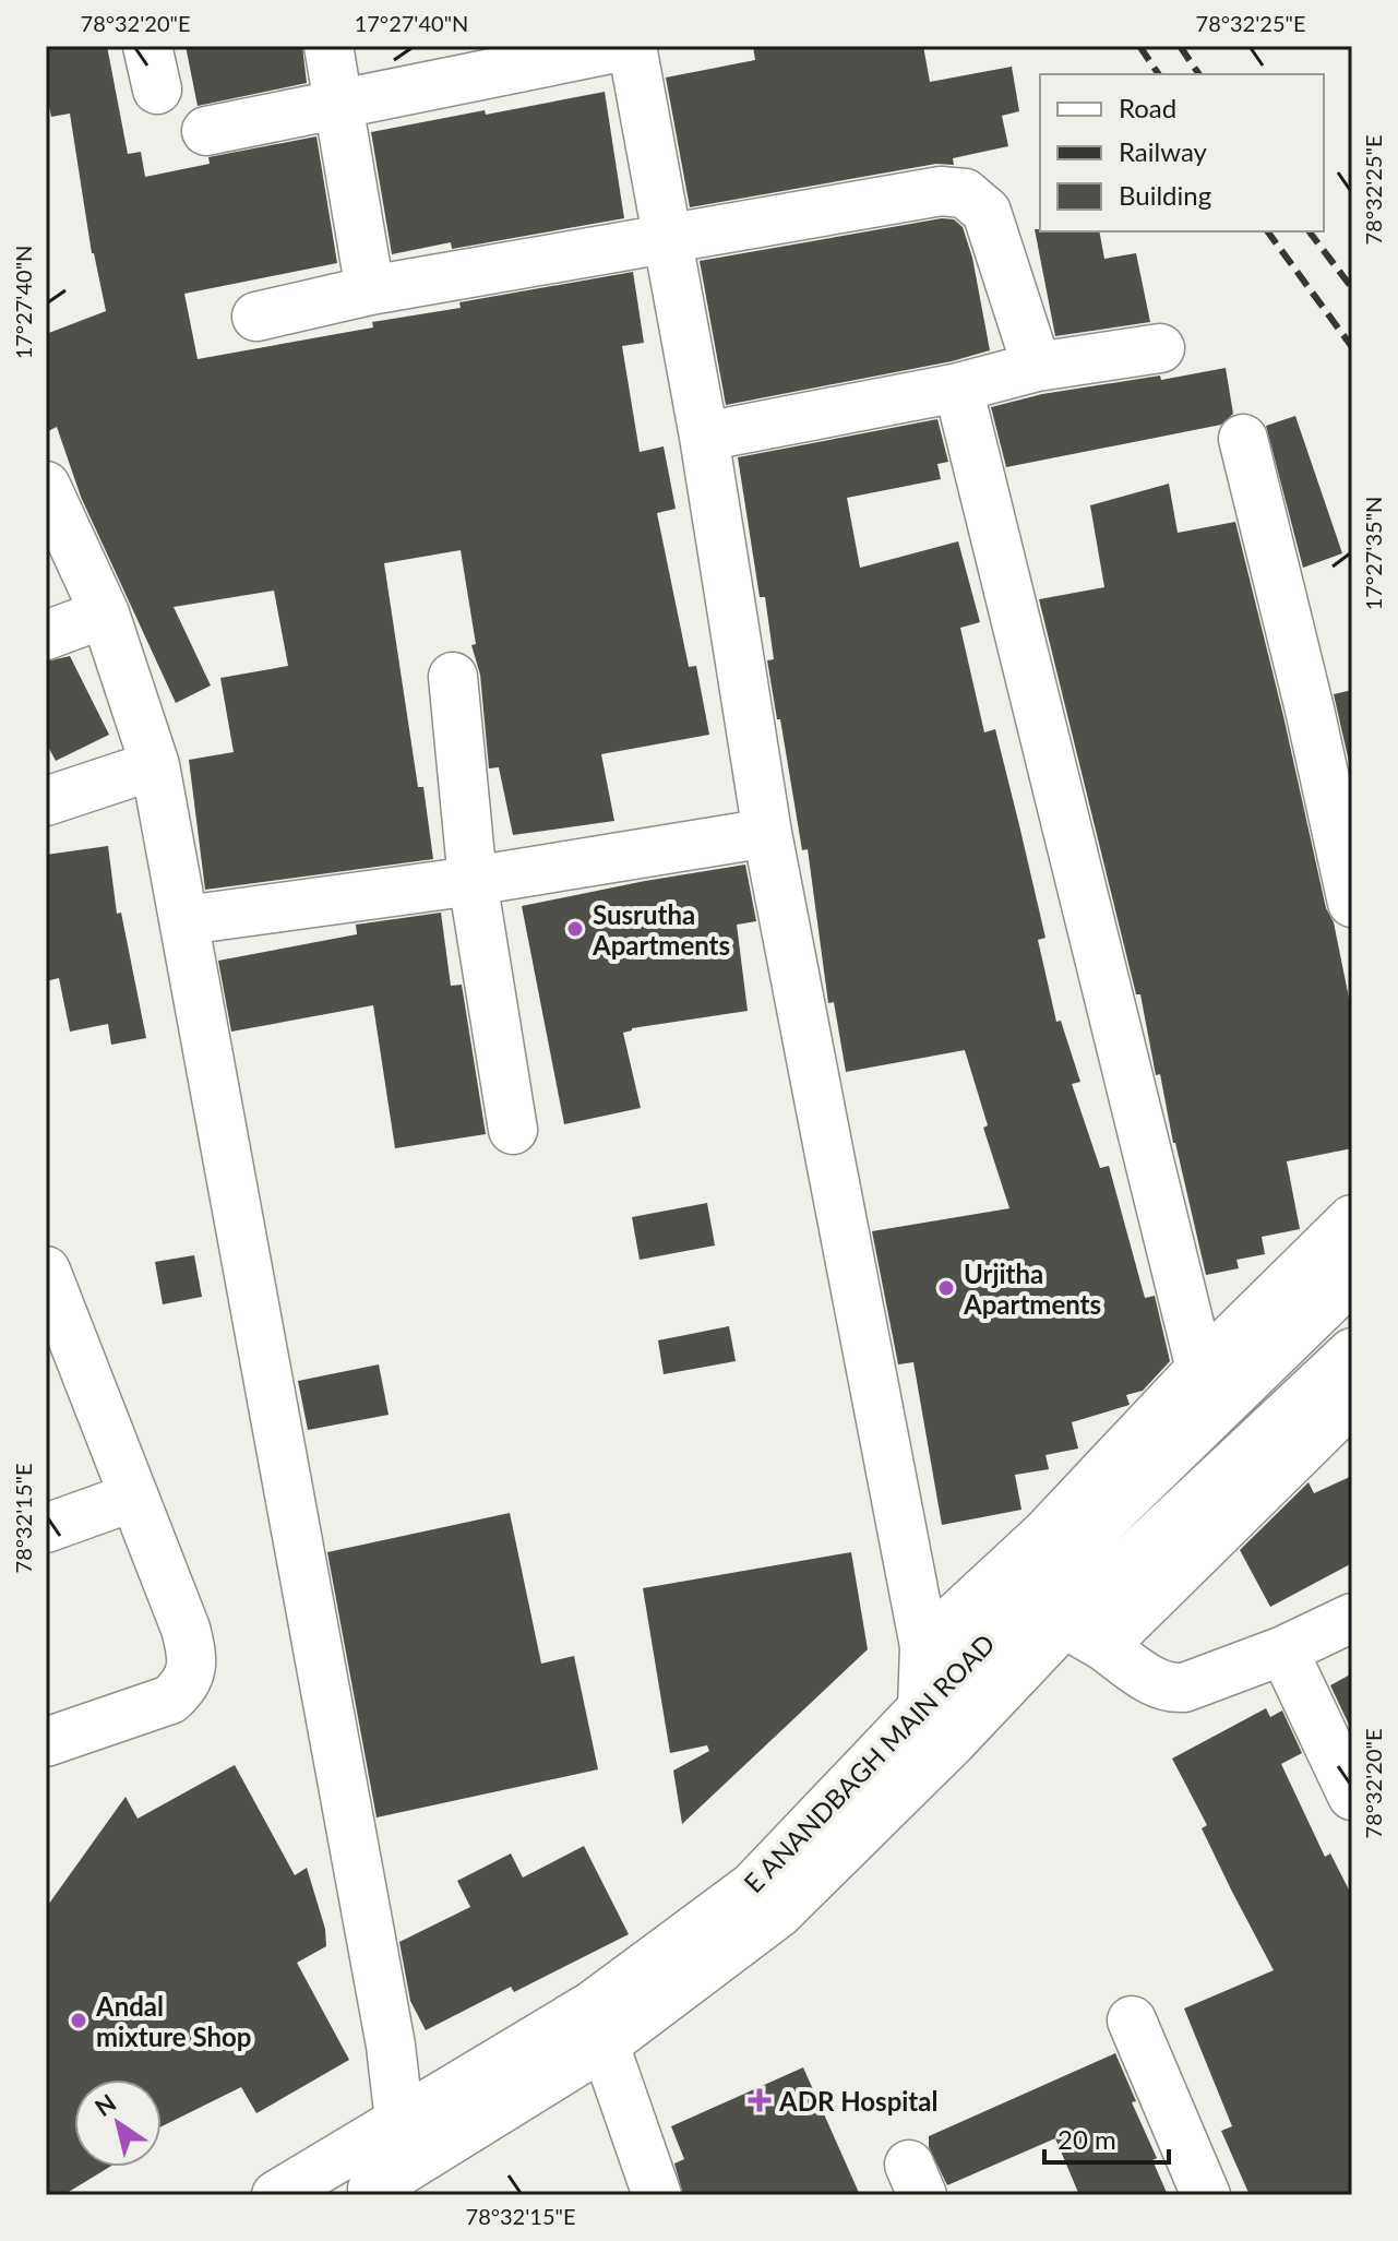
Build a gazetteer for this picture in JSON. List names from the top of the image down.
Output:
{
  "streets": {
    "street": ["E ANANDBAGH MAIN ROAD"]
  },
  "places": {
    "other": ["Susrutha Apartments", "Urjitha Apartments", "Andal mixture Shop"],
    "health": ["ADR Hospital"]
  },
  "legend": ["Road", "Railway", "Building"],
  "scale_bar": "20 m",
  "north": "top left",
  "coordinates": [
    "78°32'20\"E",
    "17°27'40\"N",
    "78°32'25\"E",
    "17°27'35\"N",
    "78°32'15\"E"
  ]
}
